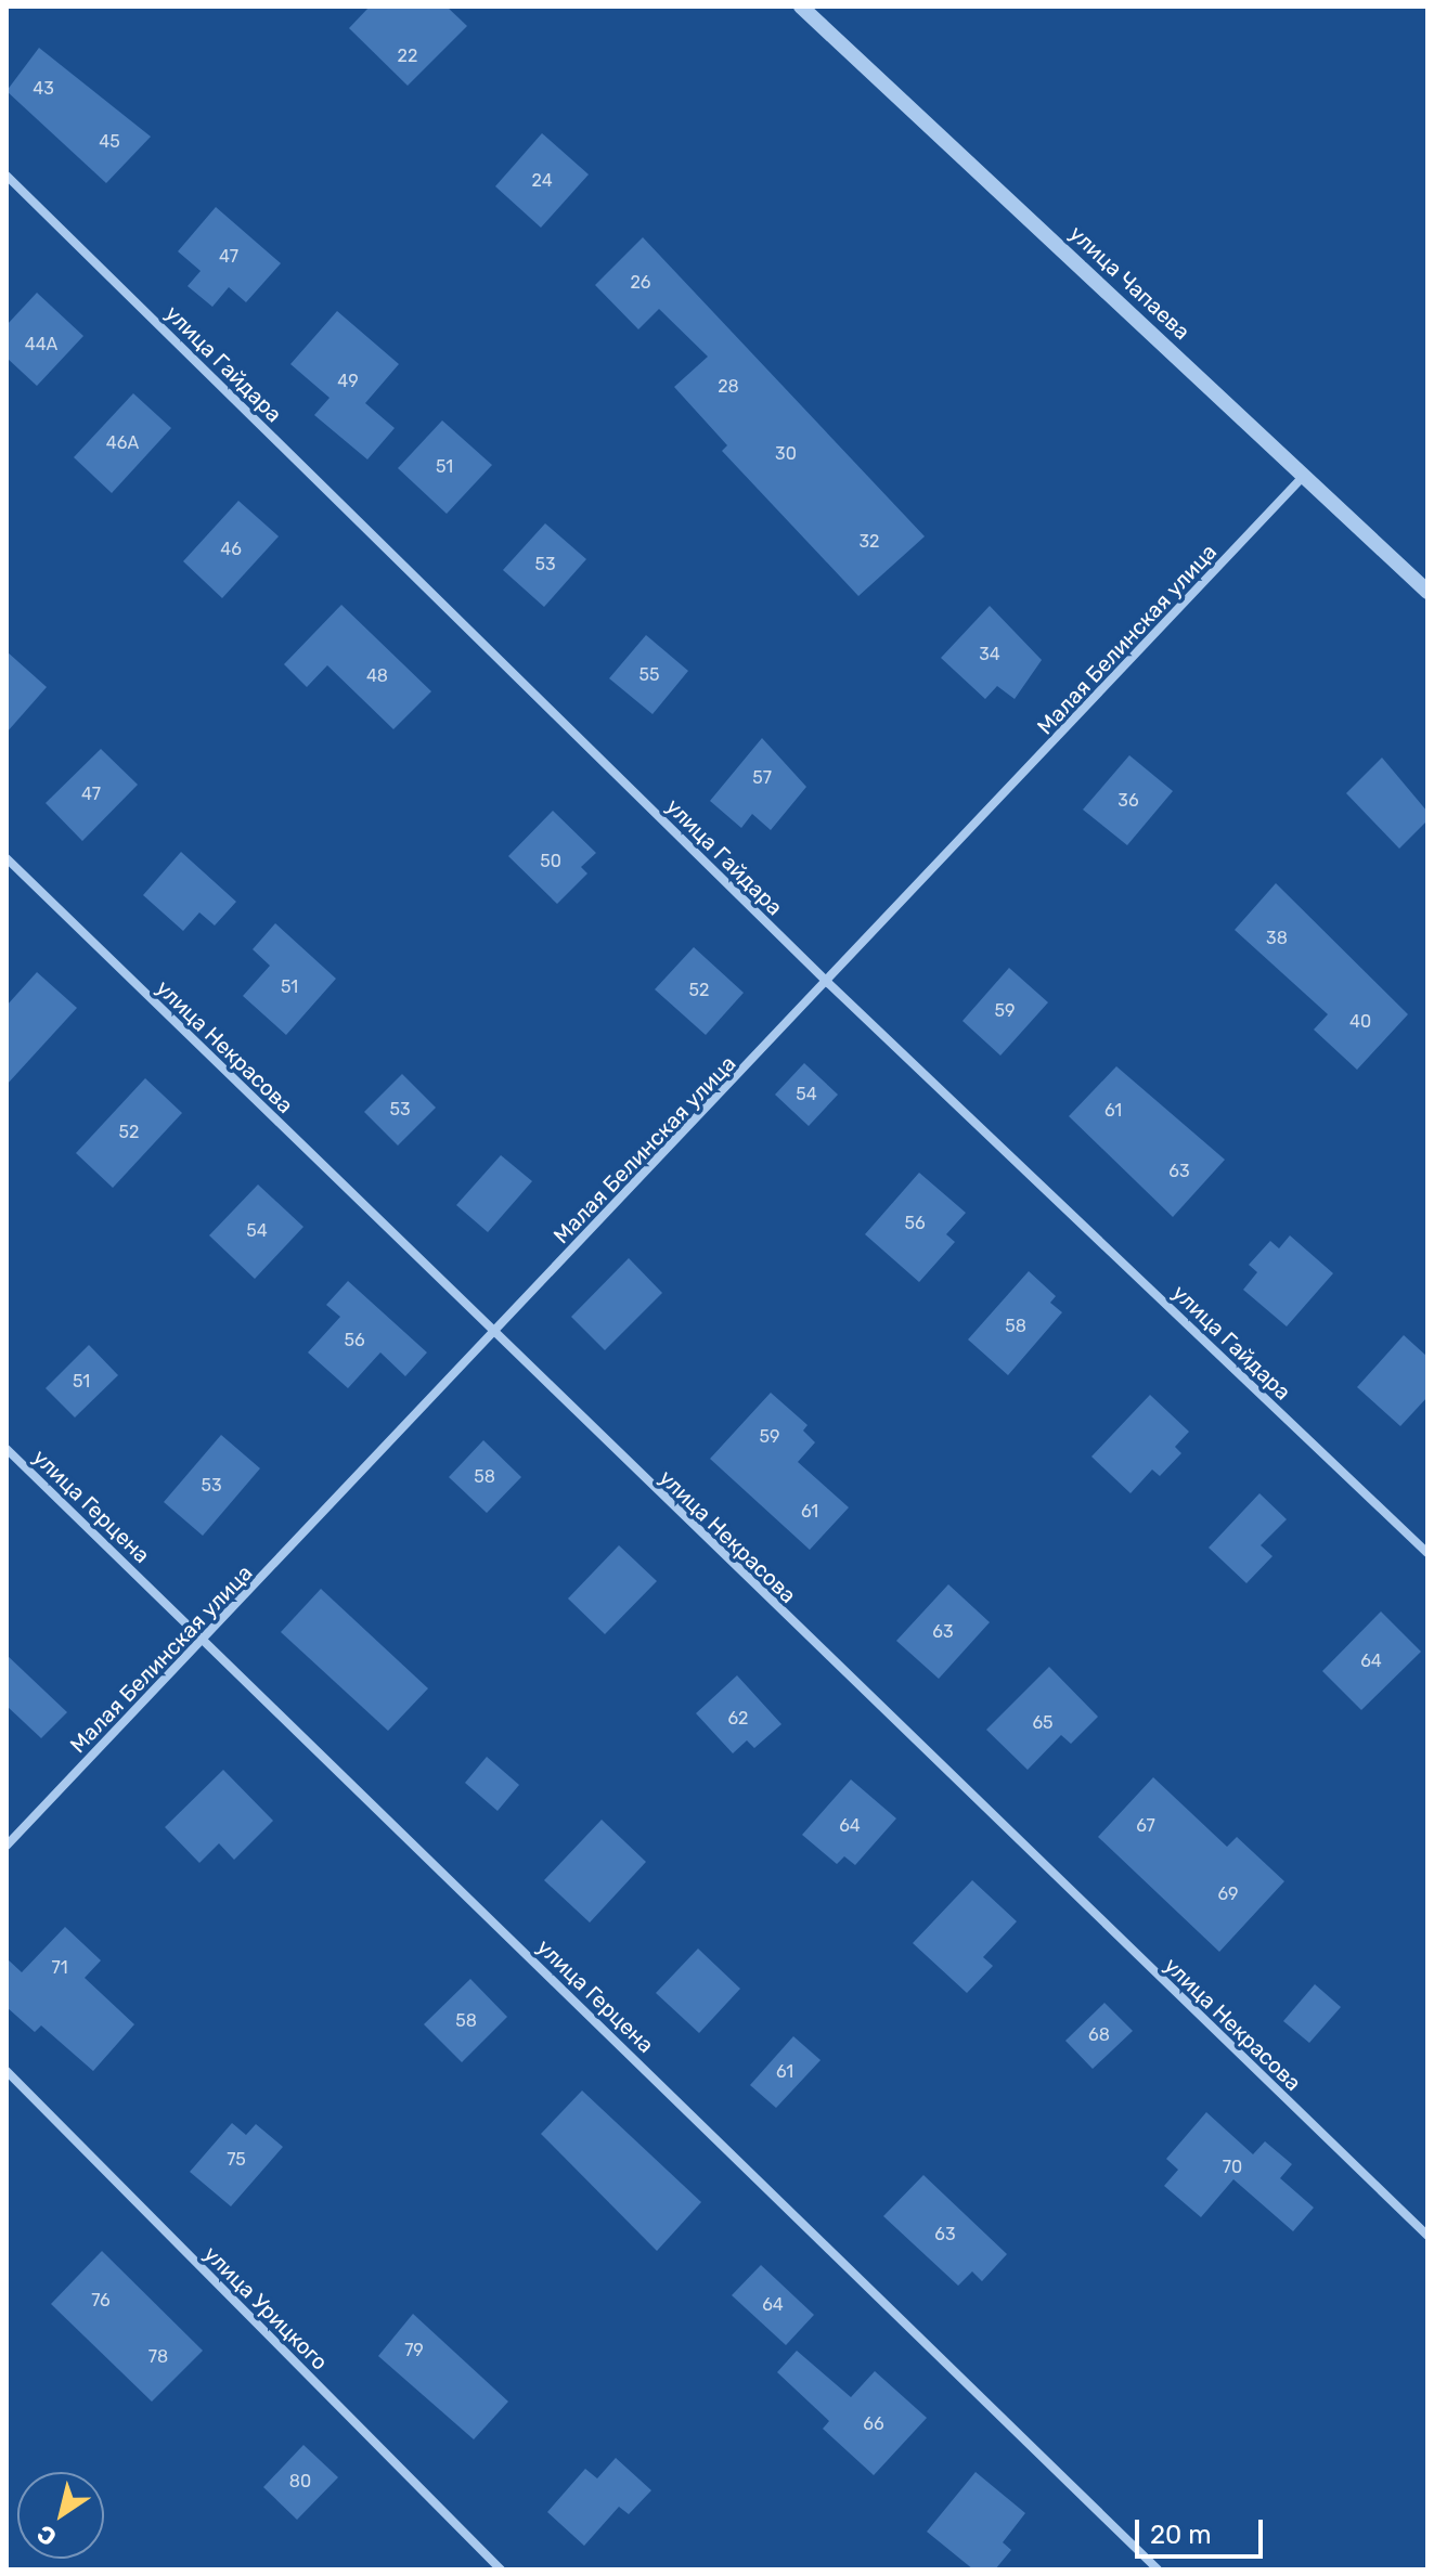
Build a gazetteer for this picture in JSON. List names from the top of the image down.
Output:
{
  "streets": {
    "street": [
      "улица Чапаева",
      "улица Гайдара",
      "Малая Белинская улица",
      "улица Некрасова",
      "улица Герцена",
      "улица Урицкого"
    ]
  },
  "crossings": [
    ["улица Чапаева", "Малая Белинская улица"],
    ["улица Гайдара", "Малая Белинская улица"],
    ["Малая Белинская улица", "улица Некрасова"],
    ["Малая Белинская улица", "улица Герцена"]
  ],
  "house_numbers": [
    "22",
    "43",
    "45",
    "24",
    "47",
    "26",
    "44А",
    "49",
    "28",
    "46А",
    "30",
    "51",
    "32",
    "46",
    "53",
    "34",
    "55",
    "48",
    "57",
    "47",
    "36",
    "50",
    "38",
    "51",
    "52",
    "59",
    "40",
    "54",
    "53",
    "61",
    "52",
    "63",
    "56",
    "54",
    "58",
    "56",
    "51",
    "59",
    "58",
    "53",
    "61",
    "63",
    "64",
    "62",
    "65",
    "64",
    "67",
    "69",
    "71",
    "58",
    "68",
    "61",
    "75",
    "70",
    "63",
    "76",
    "64",
    "79",
    "78",
    "66",
    "80"
  ],
  "scale_bar": "20 m",
  "north": "bottom left"
}
